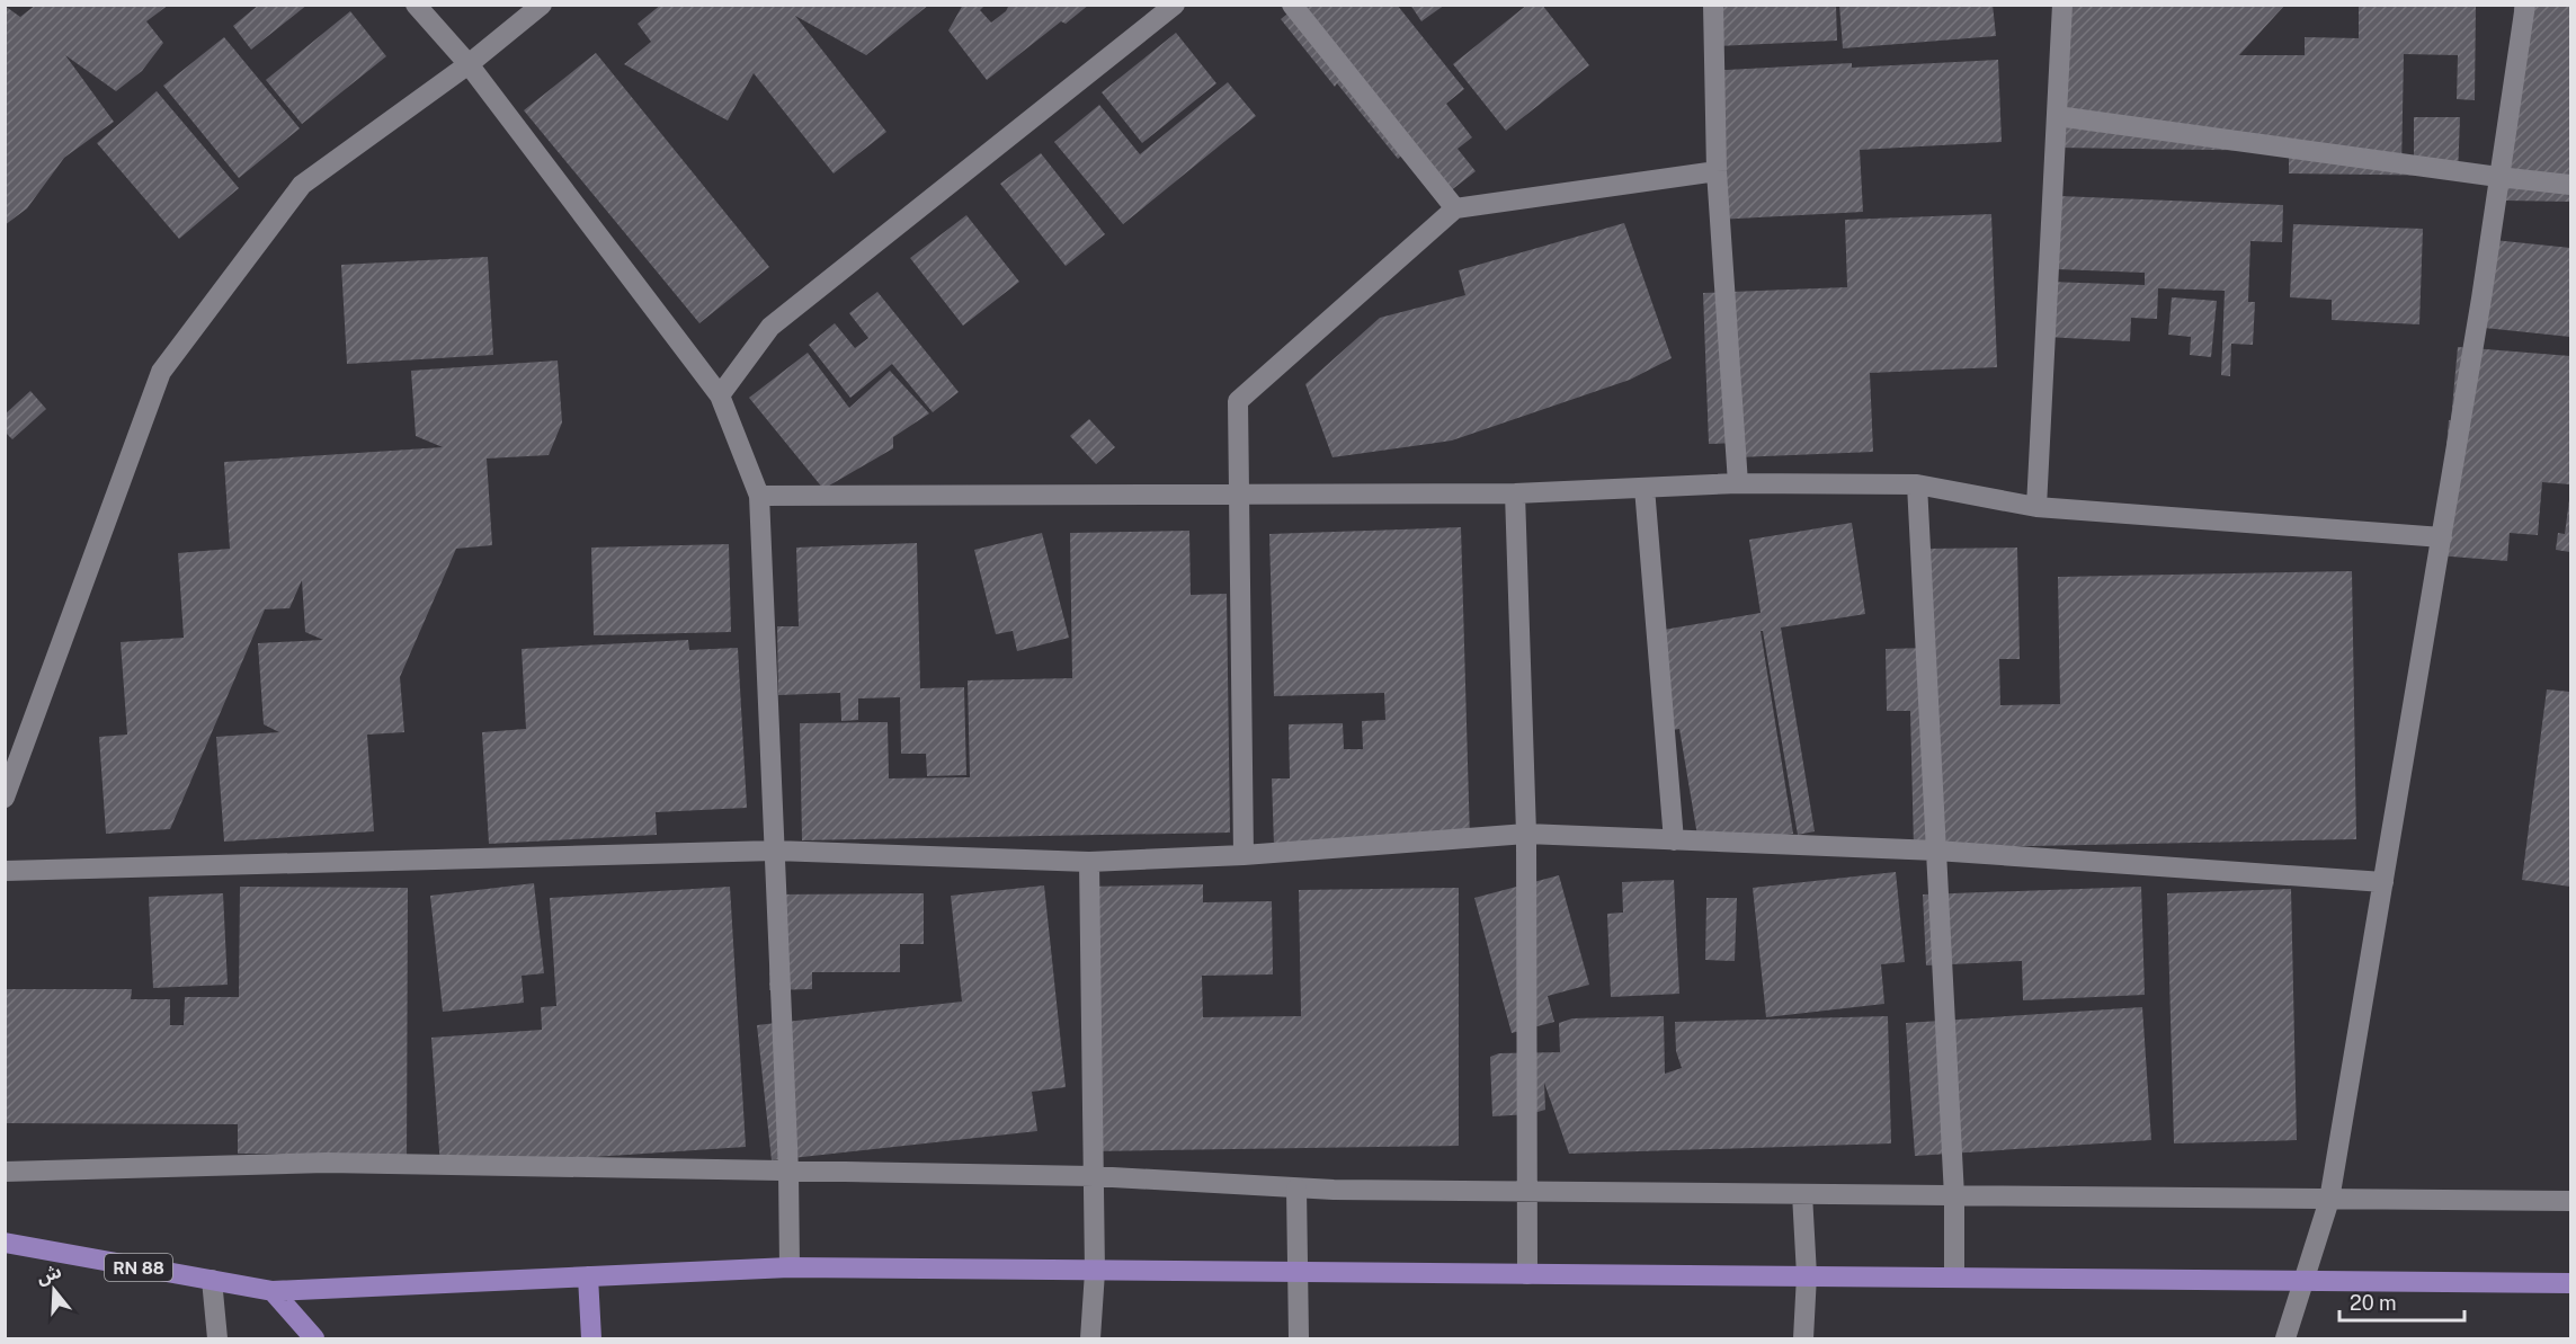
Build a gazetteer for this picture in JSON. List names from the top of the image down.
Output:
{
  "streets": {
    "main road": ["RN 88"]
  },
  "scale_bar": "20 m",
  "north": "top"
}
